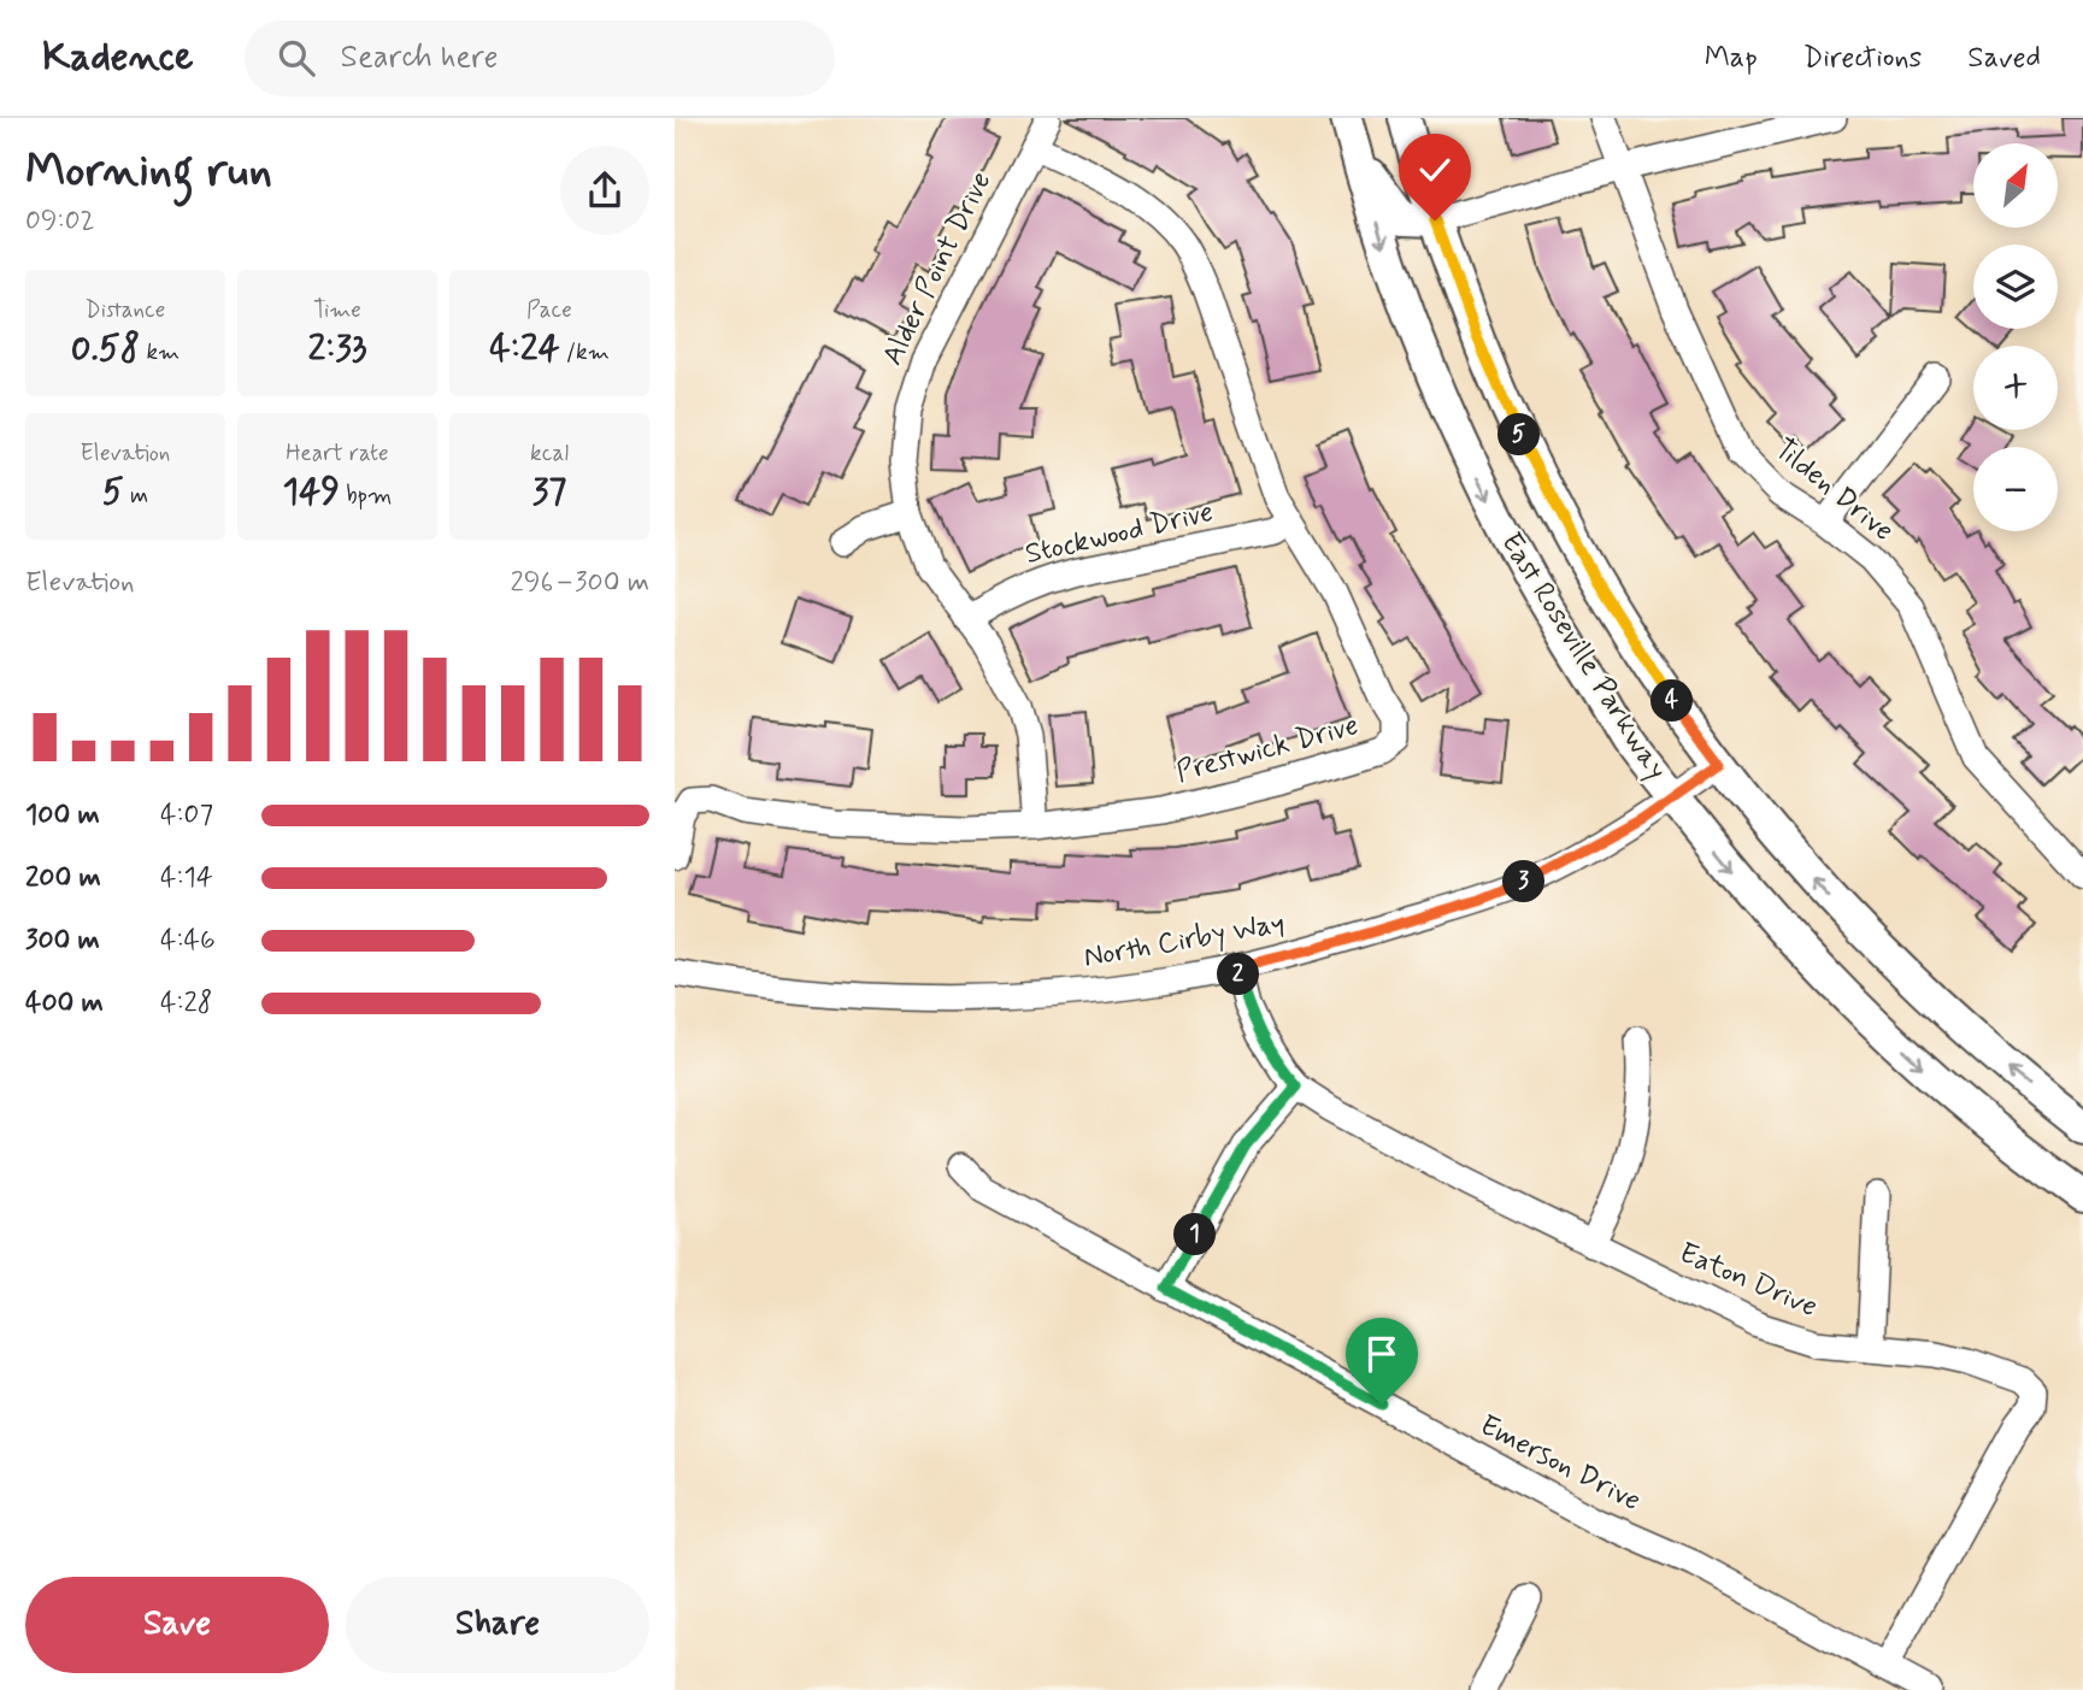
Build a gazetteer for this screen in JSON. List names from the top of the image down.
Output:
{
  "streets": {
    "main road": ["East Roseville Parkway"],
    "street": [
      "Alder Point Drive",
      "Tilden Drive",
      "Stockwood Drive",
      "Prestwick Drive",
      "North Cirby Way",
      "Eaton Drive",
      "Emerson Drive"
    ]
  },
  "crossings": [
    ["Alder Point Drive", "Stockwood Drive"],
    ["Alder Point Drive", "Prestwick Drive"],
    ["Stockwood Drive", "Prestwick Drive"],
    ["East Roseville Parkway", "North Cirby Way"],
    ["North Cirby Way", "Eaton Drive"],
    ["Eaton Drive", "Emerson Drive"]
  ],
  "north": "top right",
  "page": {
    "header": "Kadence",
    "search": "Search here",
    "nav": ["Map", "Directions", "Saved"],
    "heading": ["Morning run", "09:02"],
    "map_buttons": ["+", "−"],
    "stats": [
      ["Distance", "0.58 km"],
      ["Time", "2:33"],
      ["Pace", "4:24 /km"],
      ["Elevation", "5 m"],
      ["Heart rate", "149 bpm"],
      ["kcal", "37"]
    ],
    "pins": [
      "5",
      "4",
      "3",
      "2",
      "1"
    ],
    "chart": ["Elevation", "296–300 m"],
    "list": [
      {
        "name": "100 m",
        "note": "4:07"
      },
      {
        "name": "200 m",
        "note": "4:14"
      },
      {
        "name": "300 m",
        "note": "4:46"
      },
      {
        "name": "400 m",
        "note": "4:28"
      }
    ],
    "buttons": ["Save", "Share"]
  }
}
